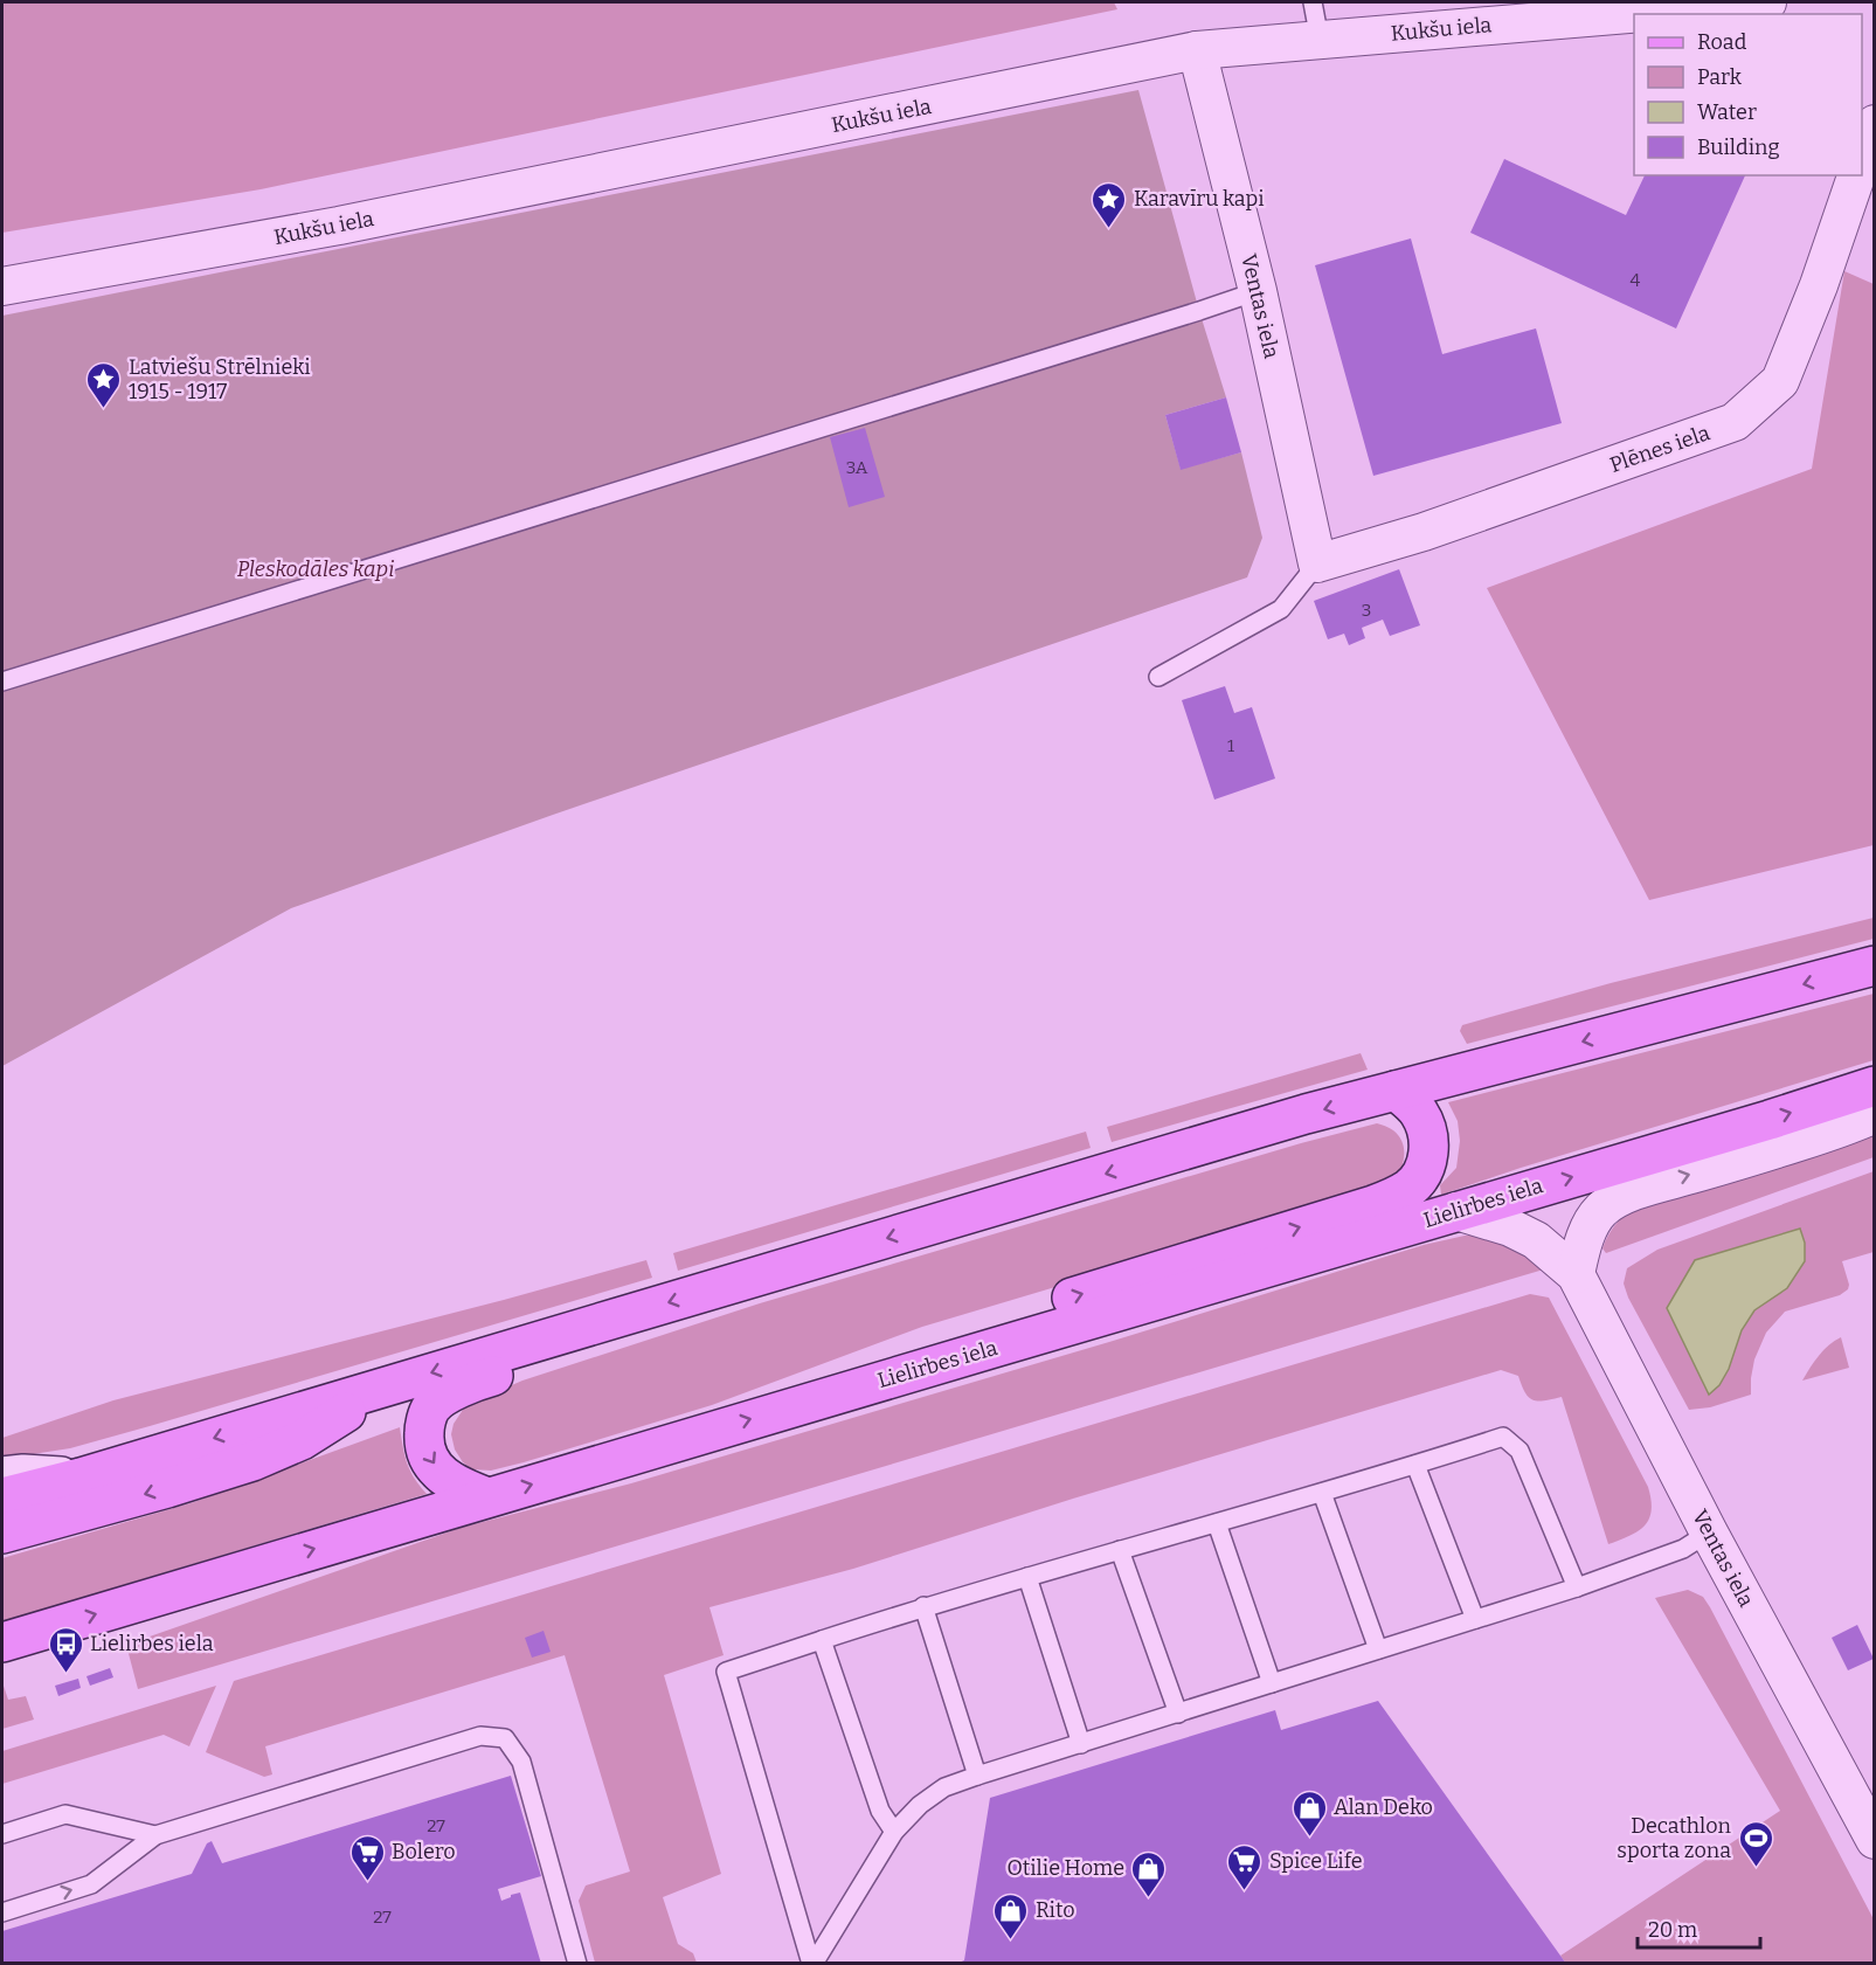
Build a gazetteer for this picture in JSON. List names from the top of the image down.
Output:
{
  "streets": {
    "main road": ["Lielirbes iela"],
    "street": ["Kukšu iela", "Ventas iela", "Plēnes iela"]
  },
  "crossings": [
    ["Kukšu iela", "Ventas iela"],
    ["Ventas iela", "Plēnes iela"],
    ["Ventas iela", "Lielirbes iela"]
  ],
  "parks": ["Pleskodāles kapi"],
  "places": {
    "place": ["Karavīru kapi", "Latviešu Strēlnieki 1915 - 1917"],
    "bus stop": ["Lielirbes iela"],
    "shop": ["Alan Deko", "Otilie Home", "Rito"],
    "sports": ["Decathlon sporta zona"],
    "supermarket": ["Bolero", "Spice Life"]
  },
  "house_numbers": [
    "4",
    "3A",
    "3",
    "1",
    "27",
    "27"
  ],
  "legend": [
    "Road",
    "Park",
    "Water",
    "Building"
  ],
  "scale_bar": "20 m"
}
